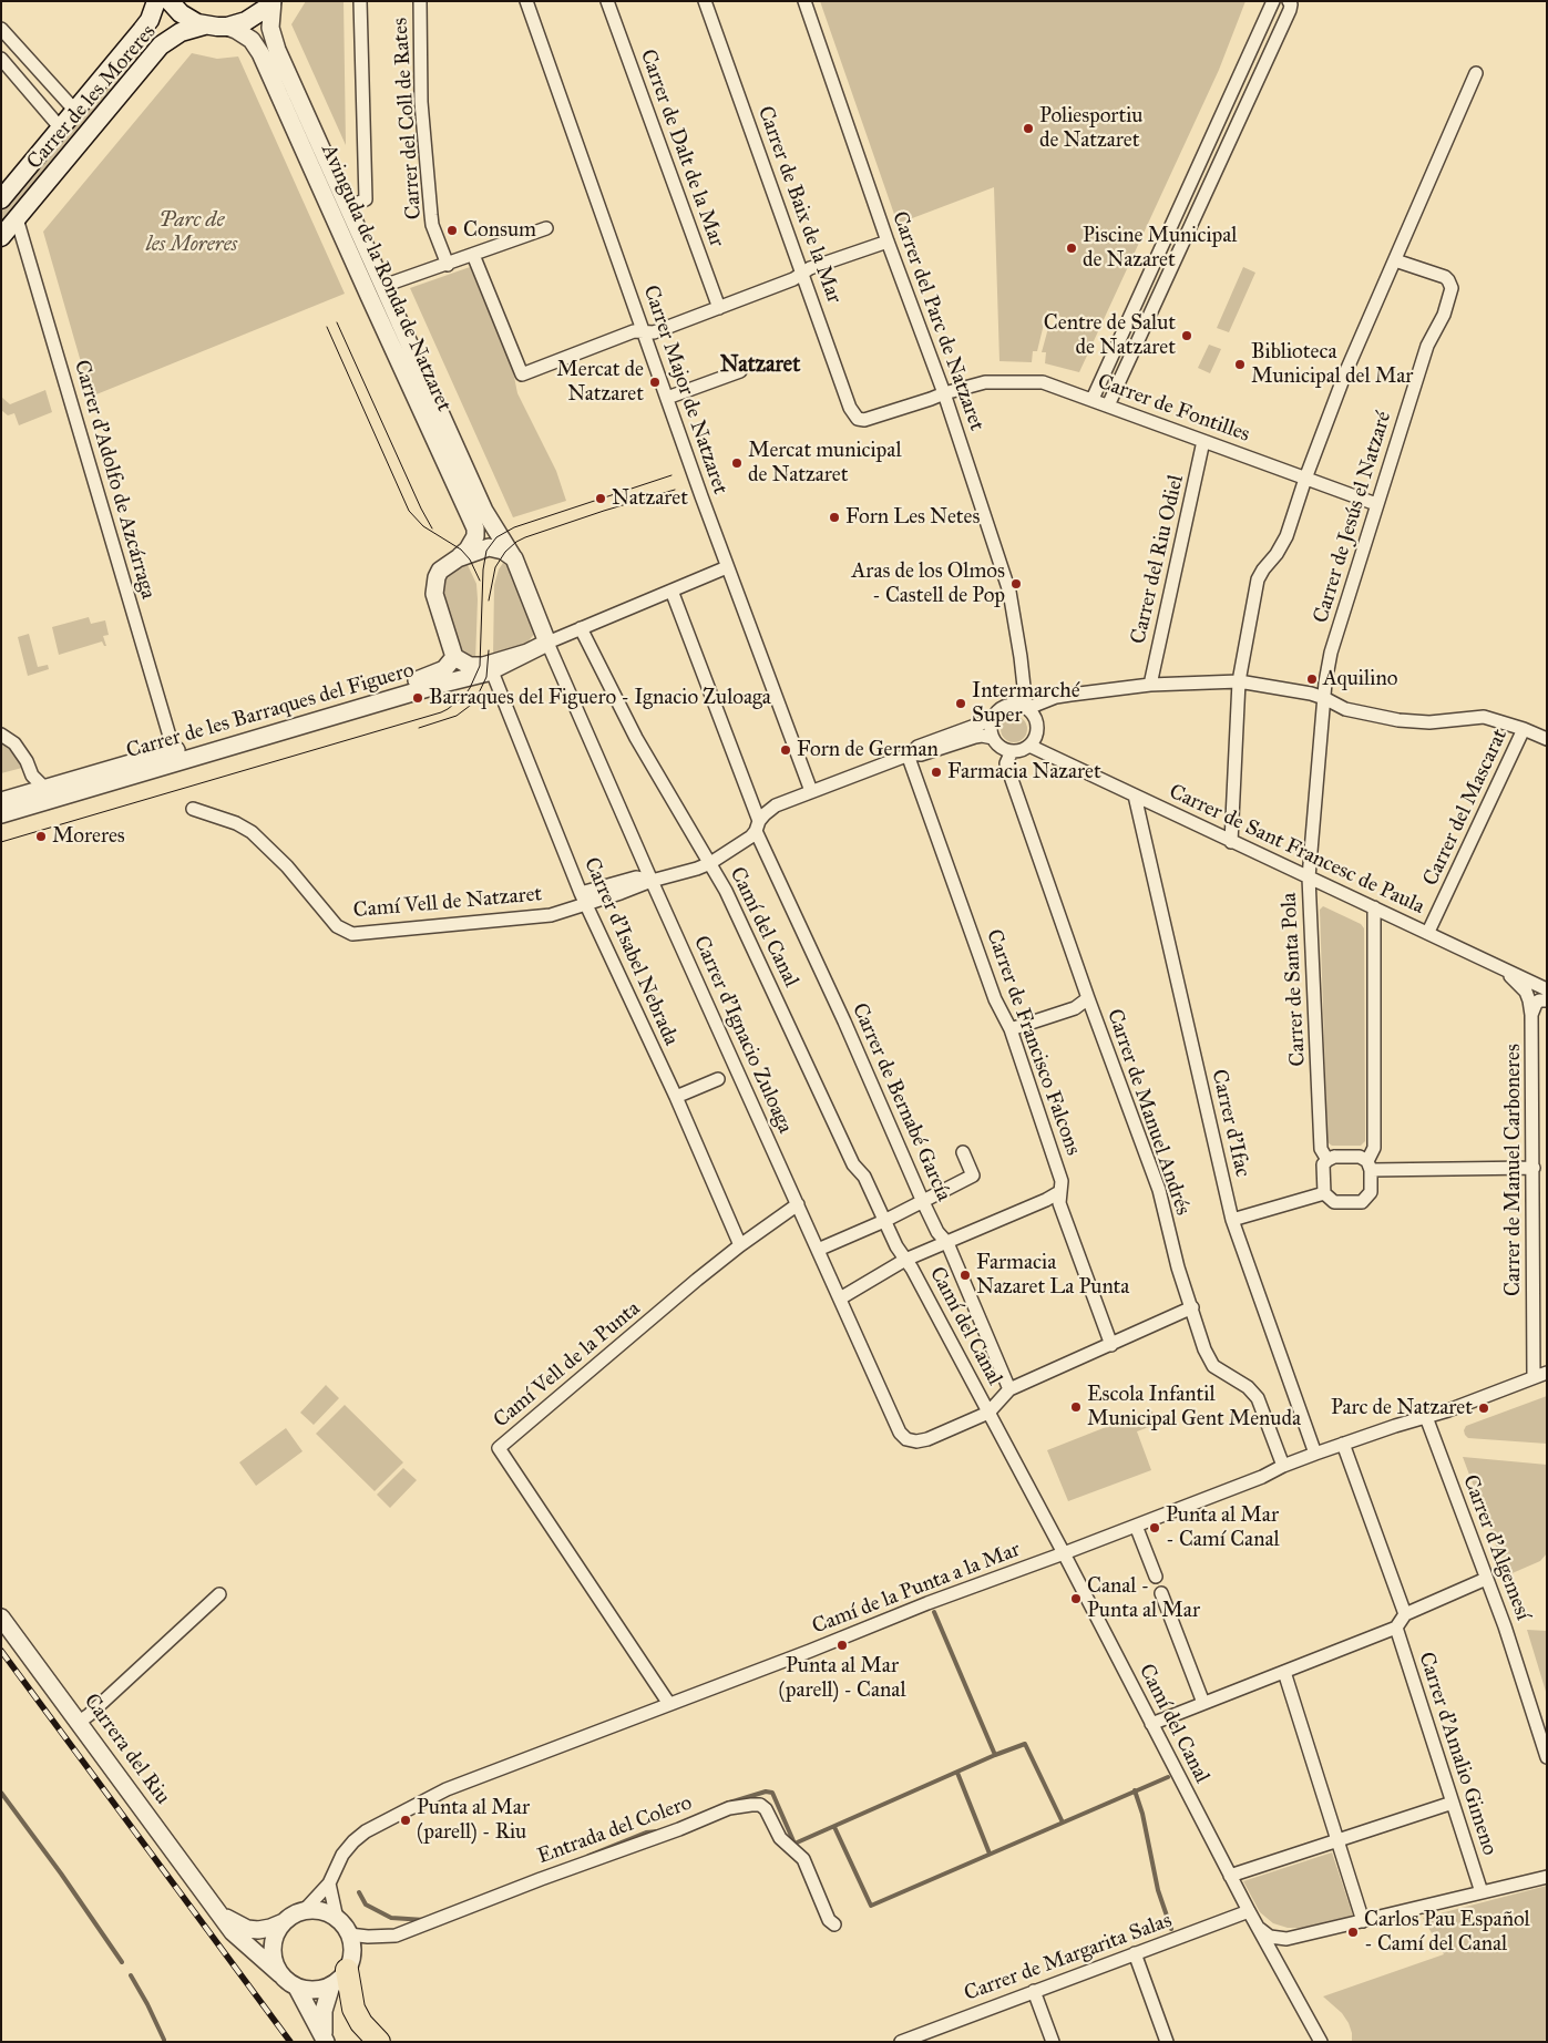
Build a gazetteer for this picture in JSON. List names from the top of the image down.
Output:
{
  "streets": {
    "main road": ["Carrer de les Moreres"],
    "street": [
      "Carrer del Coll de Rates",
      "Carrer de Dalt de la Mar",
      "Carrer de Baix de la Mar",
      "Avinguda de la Ronda de Natzaret",
      "Carrer del Parc de Natzaret",
      "Carrer Major de Natzaret",
      "Carrer de Fontilles",
      "Carrer d'Adolfo de Azcárraga",
      "Carrer de Jesús el Natzaré",
      "Carrer del Riu Odiel",
      "Carrer de les Barraques del Figuero",
      "Carrer del Mascarat",
      "Carrer de Sant Francesc de Paula",
      "Camí Vell de Natzaret",
      "Camí del Canal",
      "Carrer d'Isabel Nebrada",
      "Carrer de Santa Pola",
      "Carrer d'Ignacio Zuloaga",
      "Carrer de Francisco Falcons",
      "Carrer de Bernabé García",
      "Carrer de Manuel Andrés",
      "Carrer d'Ifac",
      "Carrer de Manuel Carboneres",
      "Camí Vell de la Punta",
      "Carrer d'Algemesí",
      "Camí de la Punta a la Mar",
      "Carrera del Riu",
      "Carrer d'Amalio Gimeno",
      "Entrada del Colero",
      "Carrer de Margarita Salas"
    ]
  },
  "crossings": [
    ["Carrer de les Moreres", "Carrer d'Adolfo de Azcárraga"],
    ["Carrer de Baix de la Mar", "Carrer de Fontilles"],
    ["Avinguda de la Ronda de Natzaret", "Carrer de les Barraques del Figuero"],
    ["Avinguda de la Ronda de Natzaret", "Carrer d'Ignacio Zuloaga"],
    ["Carrer del Parc de Natzaret", "Carrer de Fontilles"],
    ["Carrer del Parc de Natzaret", "Carrer de Sant Francesc de Paula"],
    ["Carrer del Parc de Natzaret", "Carrer de Manuel Andrés"],
    ["Carrer Major de Natzaret", "Camí Vell de Natzaret"],
    ["Carrer de Fontilles", "Carrer de Jesús el Natzaré"],
    ["Carrer de Fontilles", "Carrer del Riu Odiel"],
    ["Carrer d'Adolfo de Azcárraga", "Carrer de les Barraques del Figuero"],
    ["Carrer de Jesús el Natzaré", "Carrer de Santa Pola"],
    ["Carrer de les Barraques del Figuero", "Carrer d'Isabel Nebrada"],
    ["Carrer de les Barraques del Figuero", "Carrer d'Ignacio Zuloaga"],
    ["Carrer del Mascarat", "Carrer de Sant Francesc de Paula"],
    ["Carrer de Sant Francesc de Paula", "Carrer de Santa Pola"],
    ["Carrer de Sant Francesc de Paula", "Carrer de Manuel Andrés"],
    ["Carrer de Sant Francesc de Paula", "Carrer d'Ifac"],
    ["Carrer de Sant Francesc de Paula", "Carrer de Manuel Carboneres"],
    ["Camí Vell de Natzaret", "Camí del Canal"],
    ["Camí Vell de Natzaret", "Carrer d'Isabel Nebrada"],
    ["Camí Vell de Natzaret", "Carrer d'Ignacio Zuloaga"],
    ["Camí Vell de Natzaret", "Carrer de Francisco Falcons"],
    ["Camí Vell de Natzaret", "Carrer de Bernabé García"],
    ["Camí del Canal", "Carrer d'Ignacio Zuloaga"],
    ["Camí del Canal", "Camí de la Punta a la Mar"],
    ["Camí del Canal", "Carrer de Margarita Salas"],
    ["Carrer d'Isabel Nebrada", "Camí Vell de la Punta"],
    ["Carrer d'Ignacio Zuloaga", "Camí Vell de la Punta"],
    ["Carrer de Manuel Andrés", "Camí de la Punta a la Mar"],
    ["Carrer d'Ifac", "Camí de la Punta a la Mar"],
    ["Carrer de Manuel Carboneres", "Camí de la Punta a la Mar"],
    ["Camí Vell de la Punta", "Camí de la Punta a la Mar"],
    ["Carrer d'Algemesí", "Camí de la Punta a la Mar"],
    ["Camí de la Punta a la Mar", "Carrera del Riu"],
    ["Camí de la Punta a la Mar", "Entrada del Colero"],
    ["Carrera del Riu", "Entrada del Colero"]
  ],
  "districts": ["Natzaret"],
  "parks": ["Parc de les Moreres"],
  "places": [
    "Poliesportiu de Natzaret",
    "Consum",
    "Piscine Municipal de Nazaret",
    "Centre de Salut de Natzaret",
    "Biblioteca Municipal del Mar",
    "Mercat de Natzaret",
    "Mercat municipal de Natzaret",
    "Natzaret",
    "Forn Les Netes",
    "Aras de los Olmos - Castell de Pop",
    "Aquilino",
    "Barraques del Figuero - Ignacio Zuloaga",
    "Intermarché Super",
    "Forn de German",
    "Farmacia Nazaret",
    "Moreres",
    "Farmacia Nazaret La Punta",
    "Escola Infantil Municipal Gent Menuda",
    "Parc de Natzaret",
    "Punta al Mar - Camí Canal",
    "Canal - Punta al Mar",
    "Punta al Mar (parell) - Canal",
    "Punta al Mar (parell) - Riu",
    "Carlos Pau Español - Camí del Canal"
  ]
}
